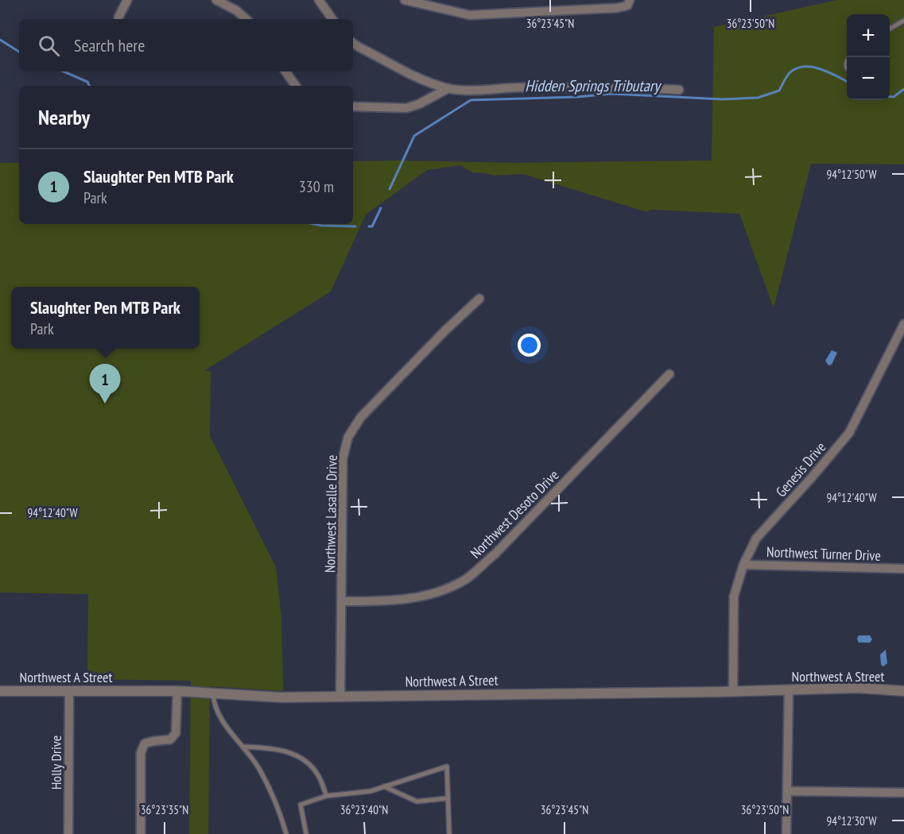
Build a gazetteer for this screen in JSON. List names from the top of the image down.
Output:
{
  "streets": {
    "street": [
      "Genesis Drive",
      "Northwest Lasalle Drive",
      "Northwest Desoto Drive",
      "Northwest Turner Drive",
      "Northwest A Street",
      "Holly Drive"
    ]
  },
  "crossings": [
    ["Genesis Drive", "Northwest Turner Drive"],
    ["Genesis Drive", "Northwest A Street"],
    ["Northwest Lasalle Drive", "Northwest Desoto Drive"],
    ["Northwest Lasalle Drive", "Northwest A Street"],
    ["Northwest A Street", "Holly Drive"]
  ],
  "water": ["Hidden Springs Tributary"],
  "page": {
    "map_buttons": ["+", "−"],
    "search": "Search here",
    "heading": "Nearby",
    "list": [
      {
        "mark": "1",
        "name": "Slaughter Pen MTB Park",
        "note": "Park",
        "value": "330 m"
      }
    ],
    "popup": ["Slaughter Pen MTB Park", "Park"],
    "pins": "1"
  },
  "coordinates": [
    "36°23'45\"N",
    "36°23'50\"N",
    "94°12'50\"W",
    "94°12'40\"W",
    "36°23'35\"N",
    "36°23'40\"N",
    "94°12'30\"W"
  ]
}
